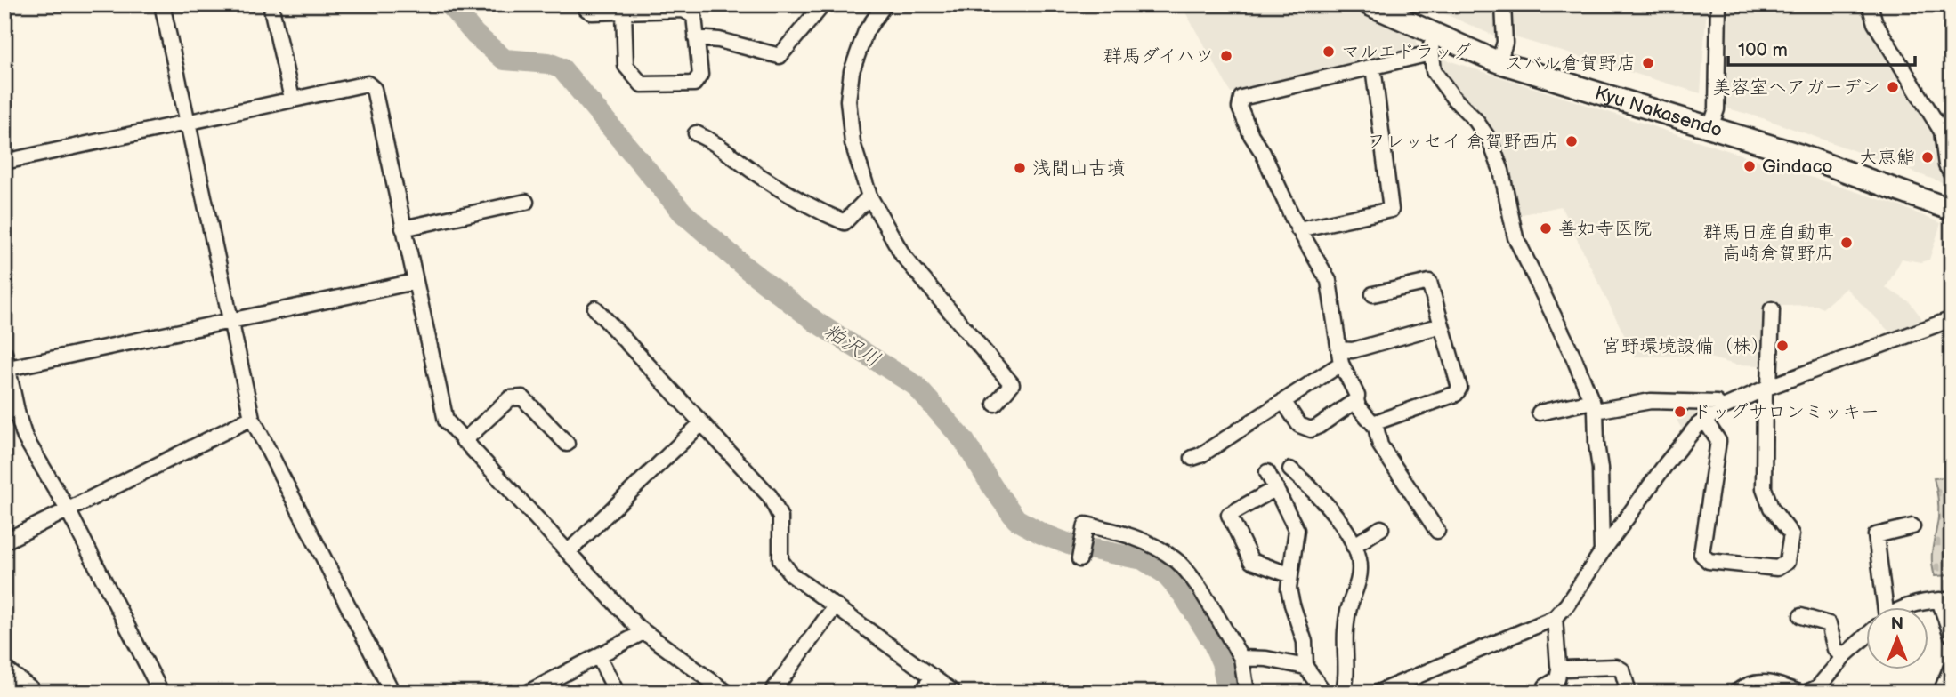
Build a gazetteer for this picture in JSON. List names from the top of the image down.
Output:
{
  "streets": {
    "main road": ["Kyu Nakasendo"]
  },
  "water": ["粕沢川"],
  "places": [
    "マルエドラッグ",
    "群馬ダイハツ",
    "スバル倉賀野店",
    "美容室ヘアガーデン",
    "フレッセイ 倉賀野西店",
    "大恵鮨",
    "Gindaco",
    "浅間山古墳",
    "善如寺医院",
    "群馬日産自動車 高崎倉賀野店",
    "宮野環境設備（株）",
    "ドッグサロンミッキー"
  ],
  "scale_bar": "100 m",
  "north": "top"
}
